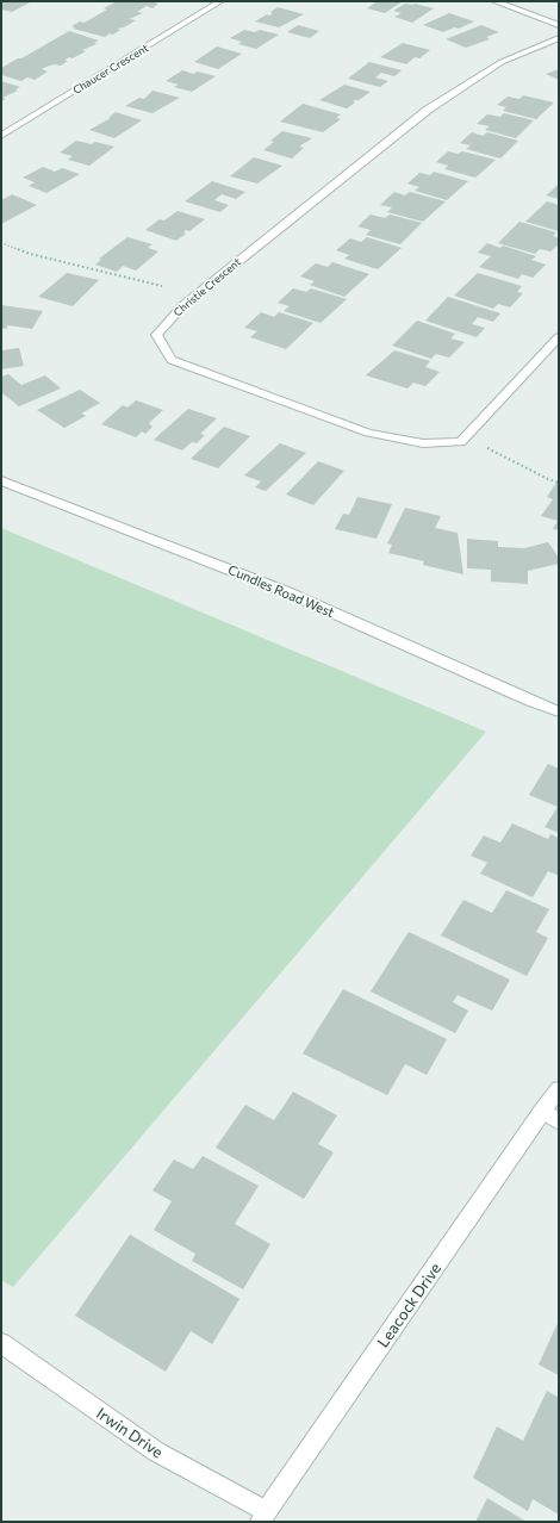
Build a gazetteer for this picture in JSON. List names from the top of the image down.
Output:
{
  "streets": {
    "street": [
      "Chaucer Crescent",
      "Christie Crescent",
      "Cundles Road West",
      "Leacock Drive",
      "Irwin Drive"
    ]
  },
  "crossings": [
    ["Leacock Drive", "Irwin Drive"]
  ]
}
